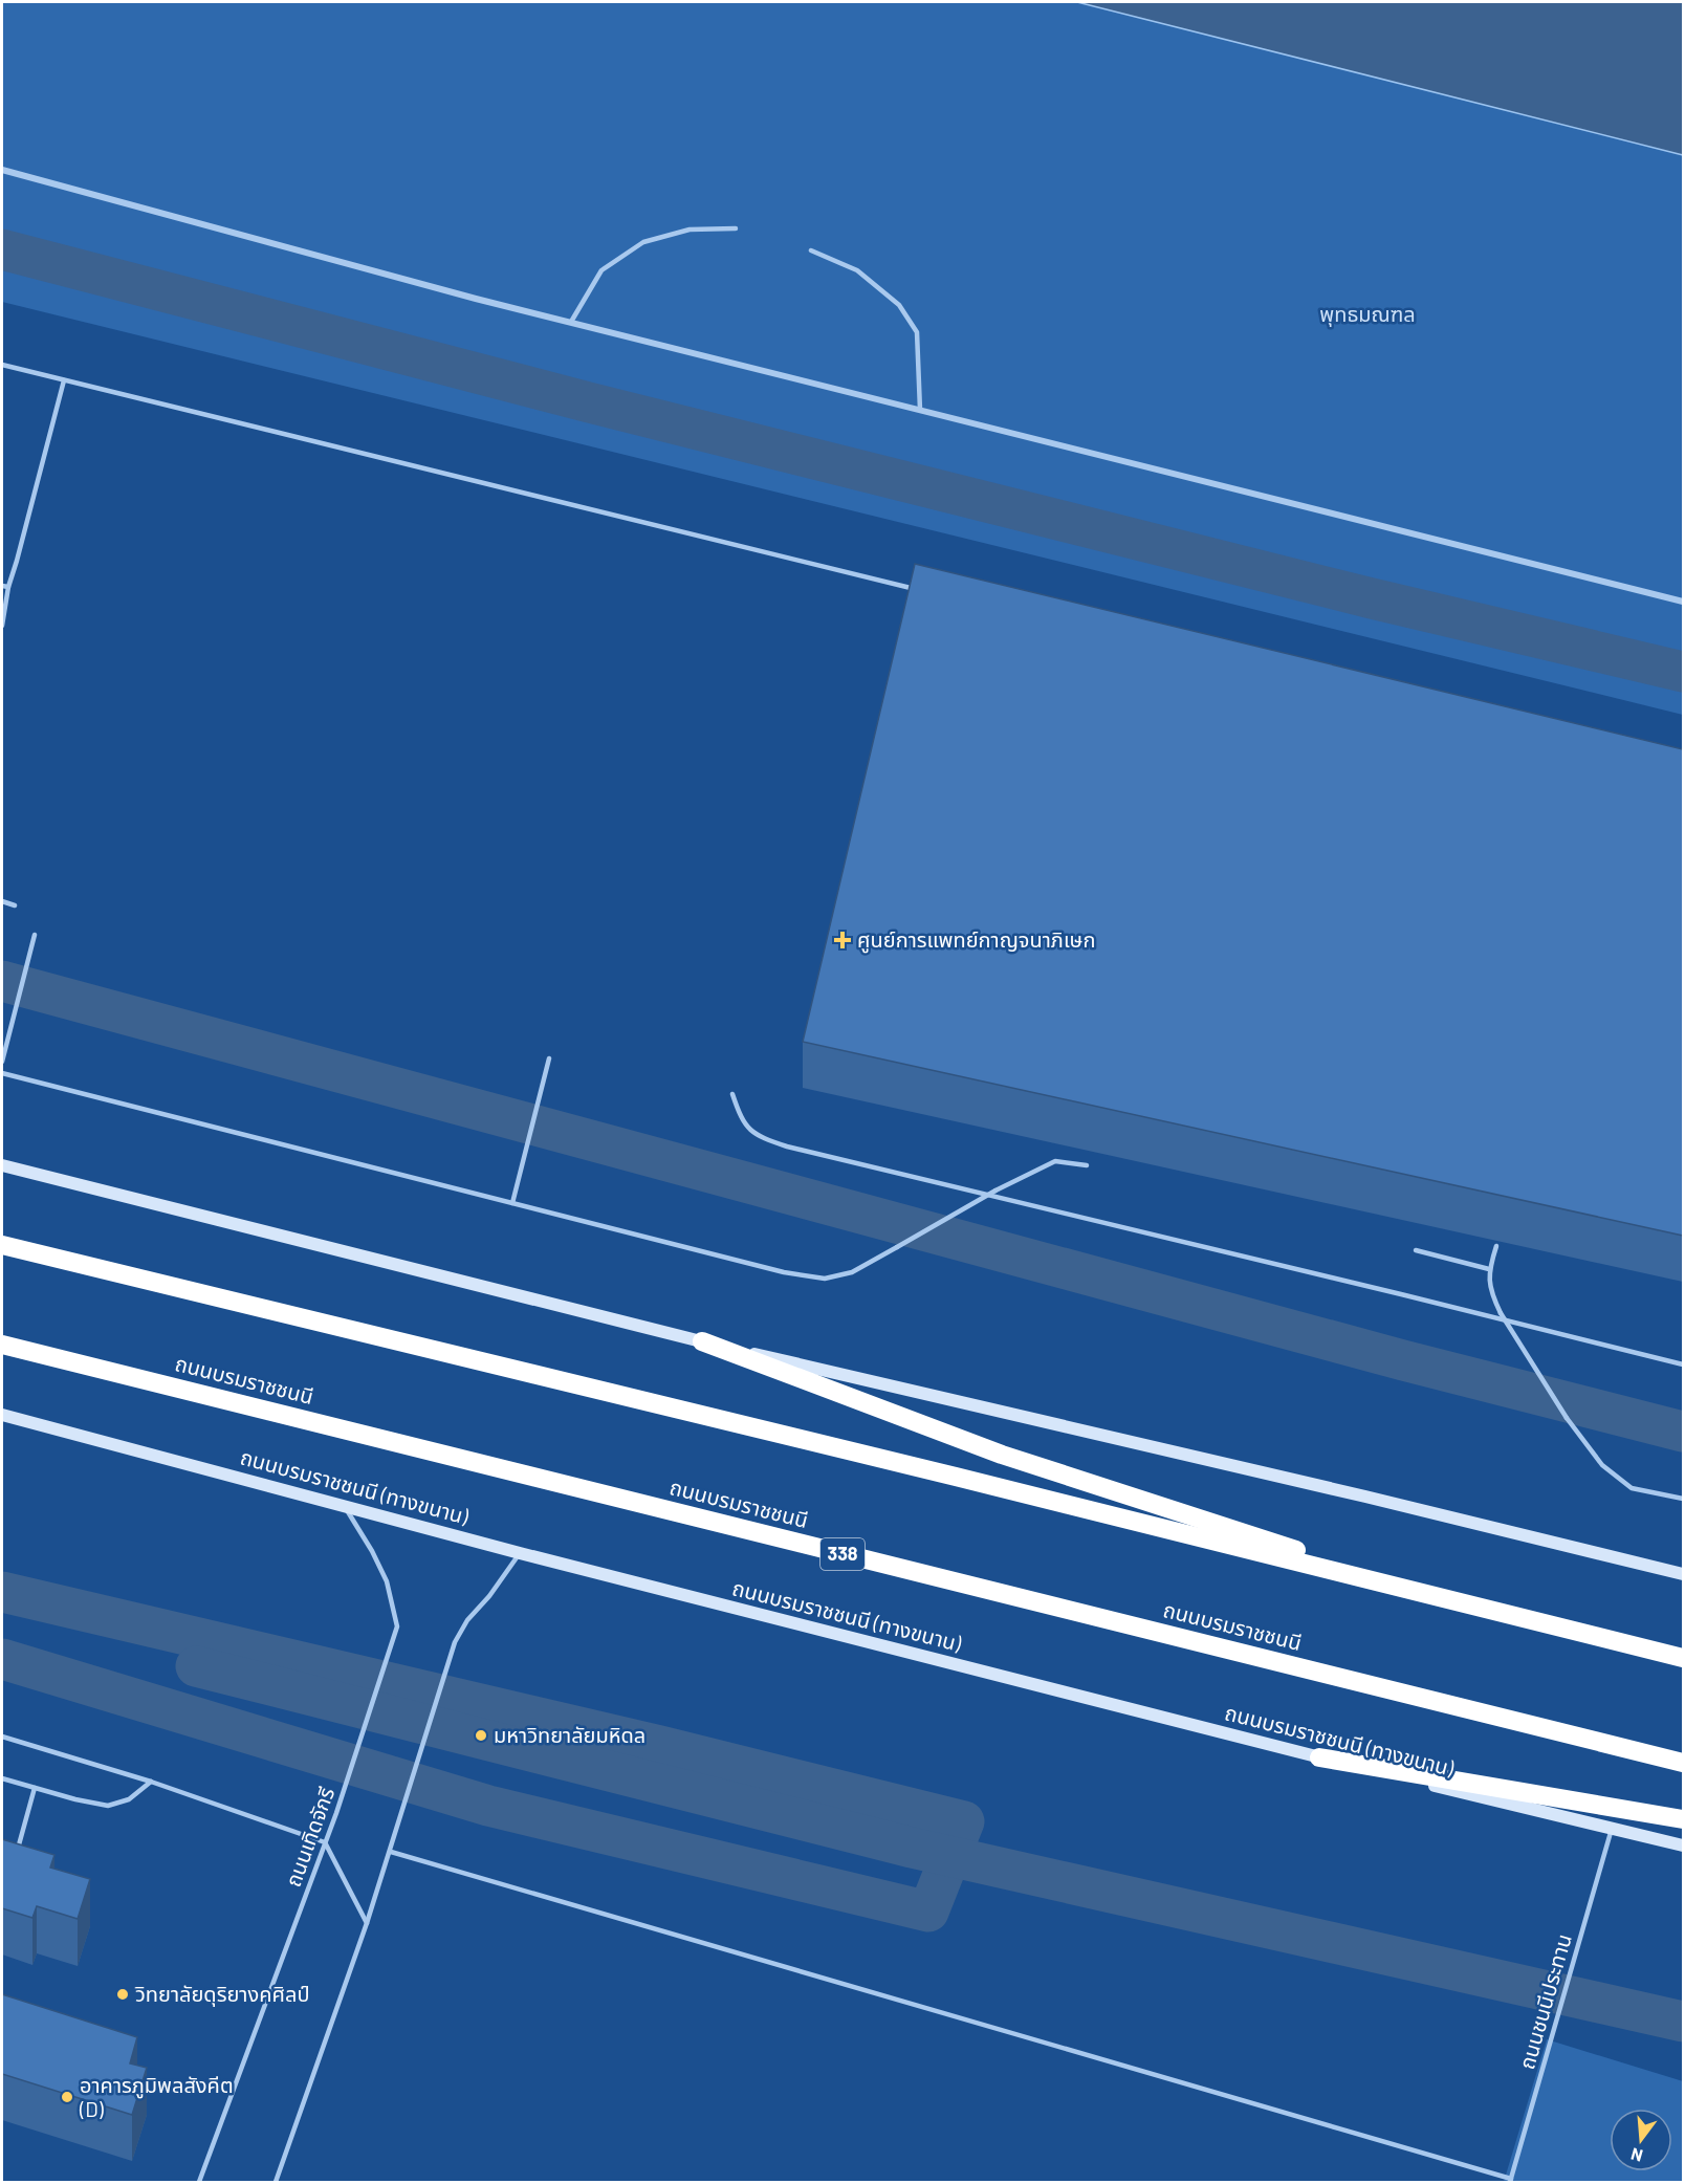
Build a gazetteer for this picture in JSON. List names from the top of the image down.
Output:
{
  "streets": {
    "highway": ["ถนนบรมราชชนนี", "338"],
    "main road": ["ถนนบรมราชชนนี (ทางขนาน)"],
    "lane": ["ถนนเทิดจักรี", "ถนนชนนีประทาน"]
  },
  "crossings": [
    ["ถนนบรมราชชนนี (ทางขนาน)", "ถนนเทิดจักรี"],
    ["ถนนบรมราชชนนี (ทางขนาน)", "ถนนชนนีประทาน"]
  ],
  "parks": ["พุทธมณฑล"],
  "places": {
    "health": ["ศูนย์การแพทย์กาญจนาภิเษก"],
    "other": ["มหาวิทยาลัยมหิดล", "วิทยาลัยดุริยางคศิลป์", "อาคารภูมิพลสังคีต (D)"]
  },
  "north": "bottom"
}
